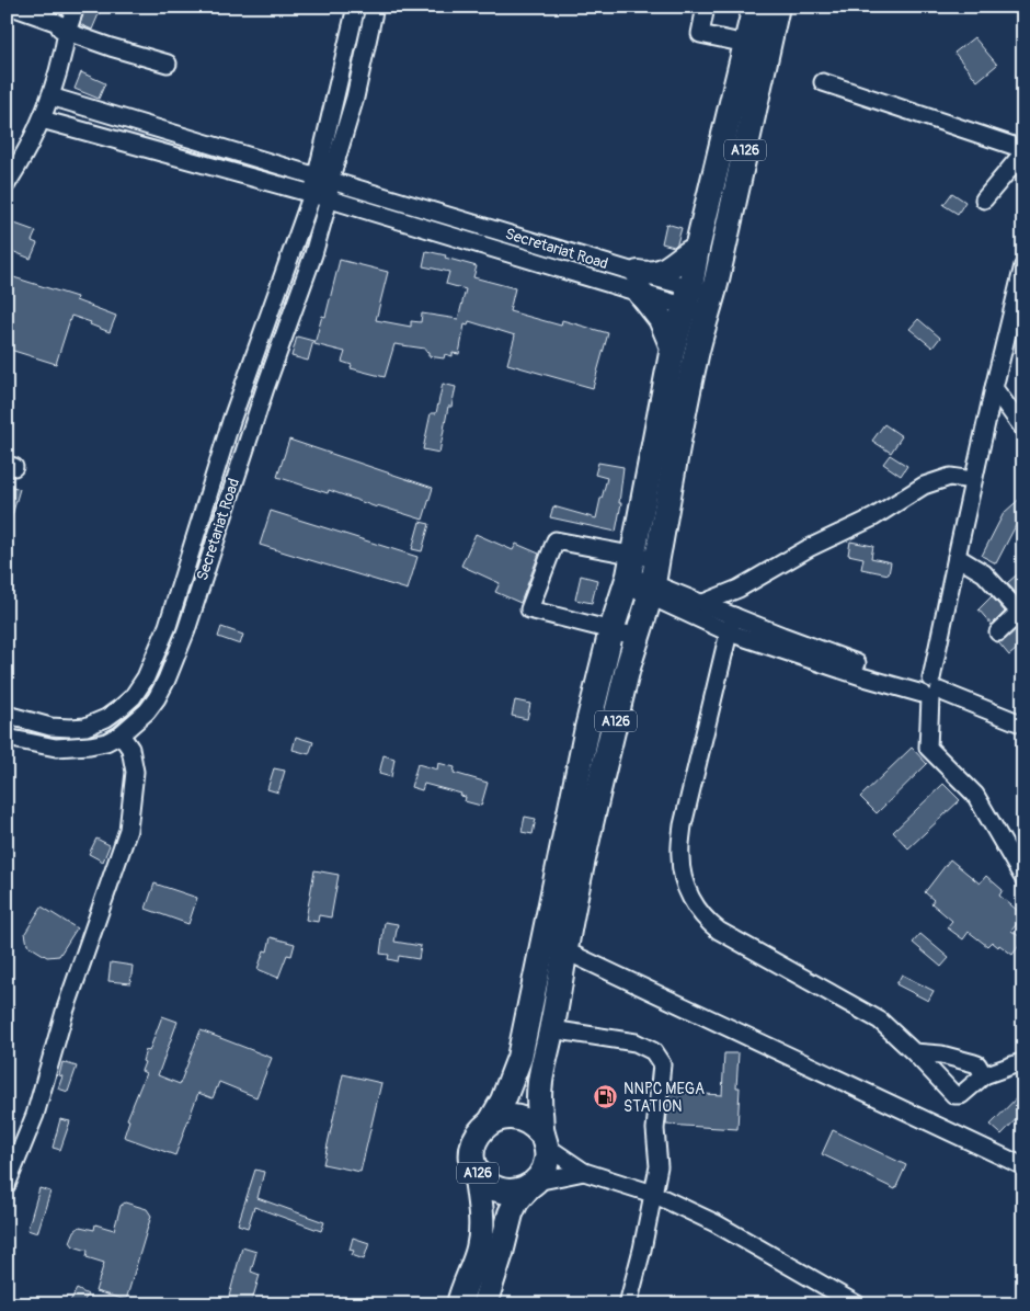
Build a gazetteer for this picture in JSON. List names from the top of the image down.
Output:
{
  "streets": {
    "highway": ["A126"],
    "street": ["Secretariat Road"]
  },
  "crossings": [
    ["A126", "Secretariat Road"]
  ],
  "places": {
    "fuel station": ["NNPC MEGA STATION"]
  }
}
